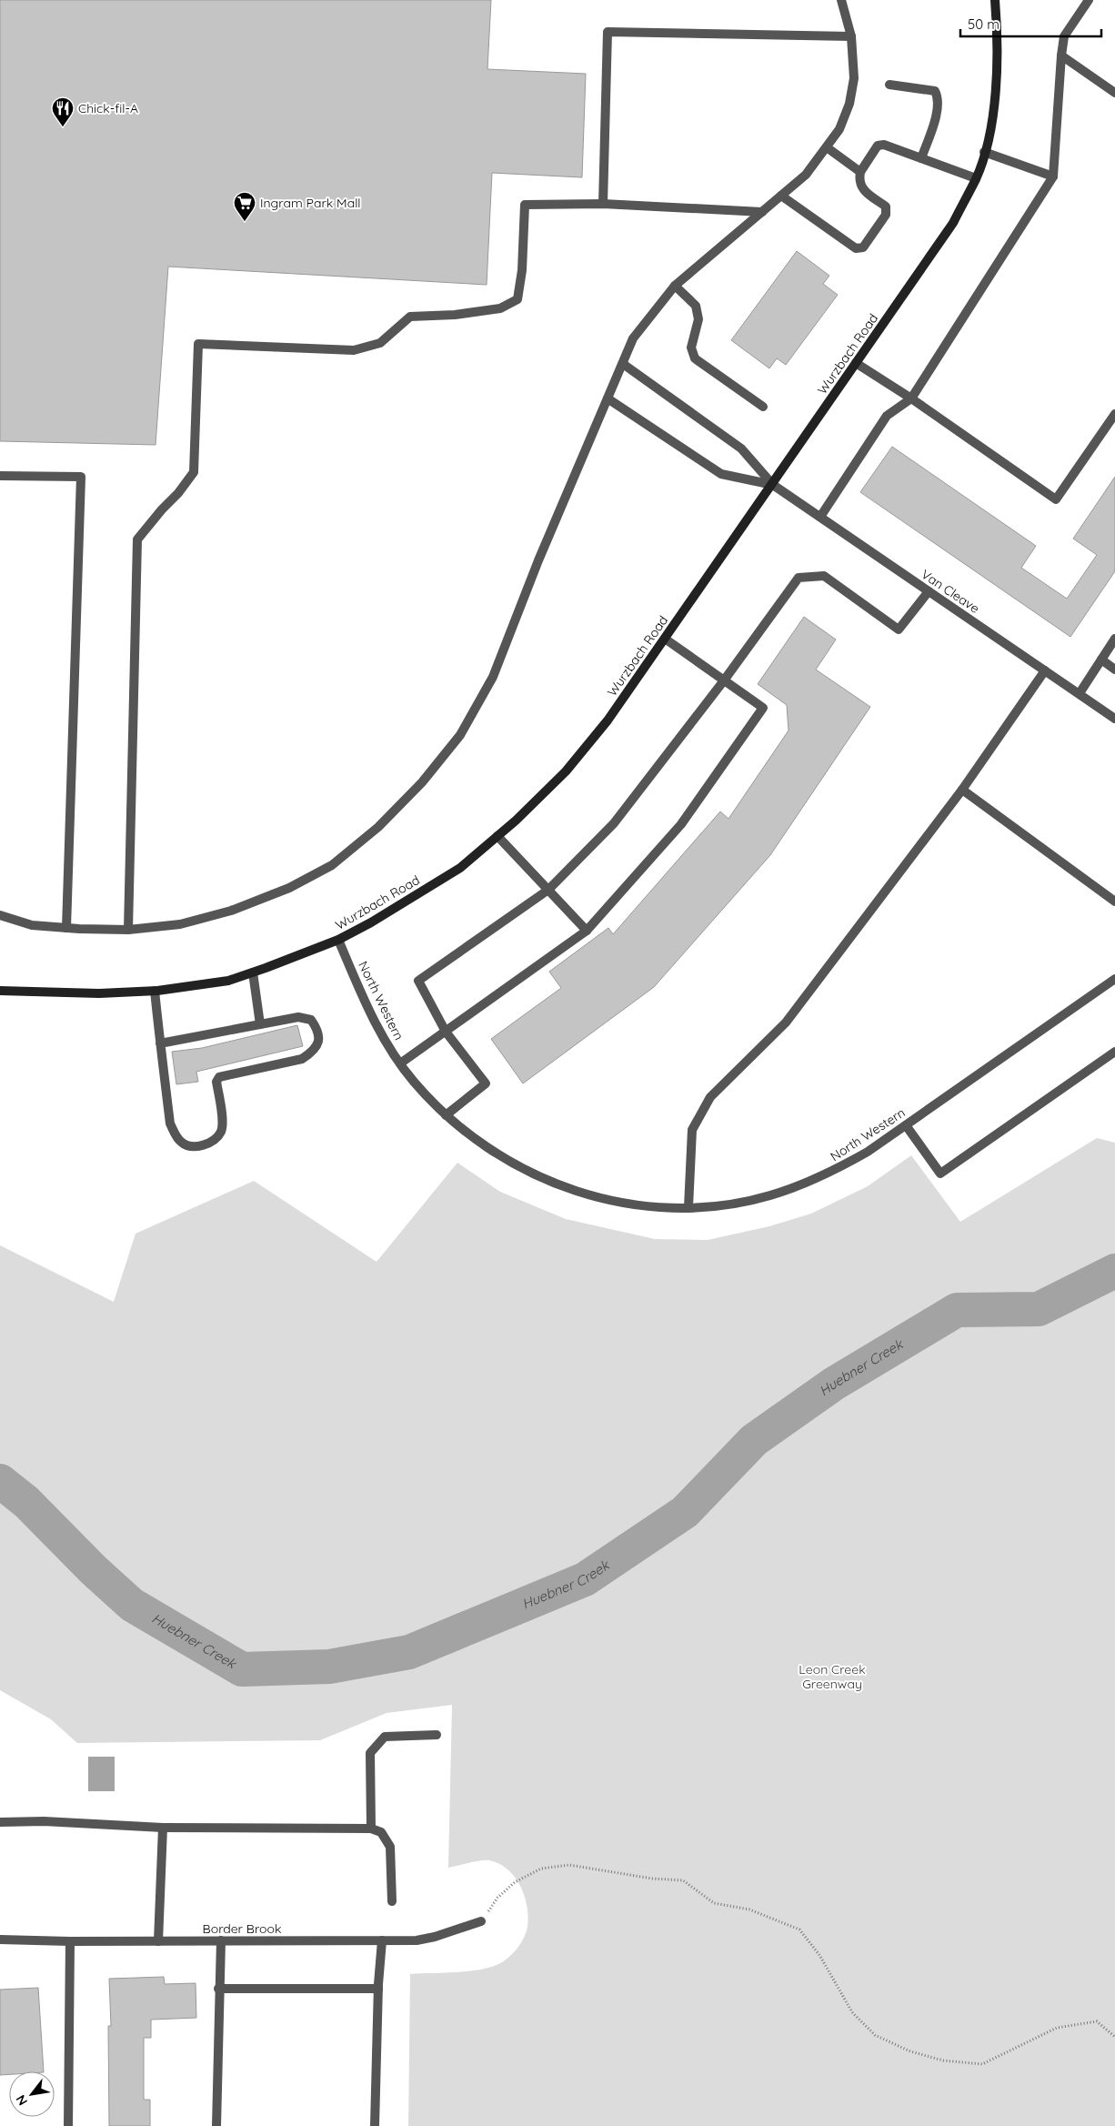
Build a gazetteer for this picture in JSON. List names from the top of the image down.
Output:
{
  "streets": {
    "main road": ["Wurzbach Road"],
    "street": ["Van Cleave", "North Western", "Border Brook"]
  },
  "crossings": [
    ["Wurzbach Road", "Van Cleave"],
    ["Wurzbach Road", "North Western"]
  ],
  "water": ["Huebner Creek"],
  "parks": ["Leon Creek Greenway"],
  "places": {
    "restaurant": ["Chick-fil-A"],
    "supermarket": ["Ingram Park Mall"]
  },
  "scale_bar": "50 m",
  "north": "bottom left"
}
